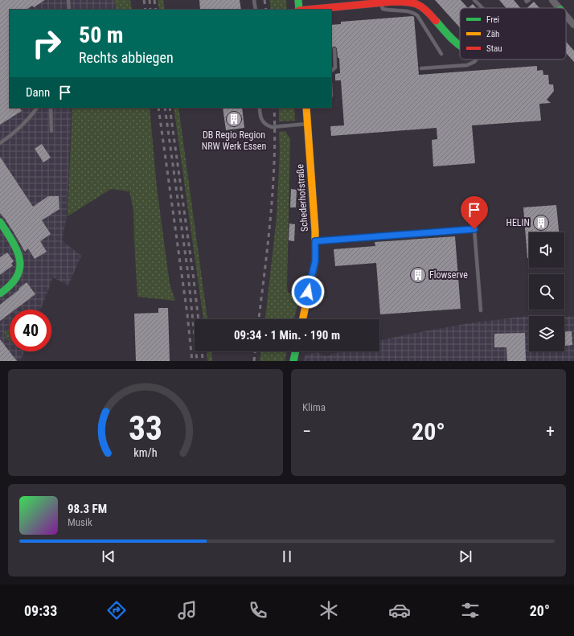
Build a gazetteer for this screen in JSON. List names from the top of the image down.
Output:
{
  "streets": {
    "street": ["Schederhofstraße"]
  },
  "places": {
    "building": ["DB Regio Region NRW Werk Essen", "HELIN", "Flowserve"]
  },
  "legend": ["Frei", "Zäh", "Stau"],
  "page": {
    "turn": ["50 m", "Rechts abbiegen"],
    "then": "Dann",
    "limit": "40",
    "trip": "09:34 · 1 Min. · 190 m",
    "tile": "Klima",
    "heat": ["−", "20°", "+"],
    "song": ["98.3 FM", "Musik"],
    "tabs": ["09:33", "20°"],
    "gauge": ["33", "km/h"]
  }
}
